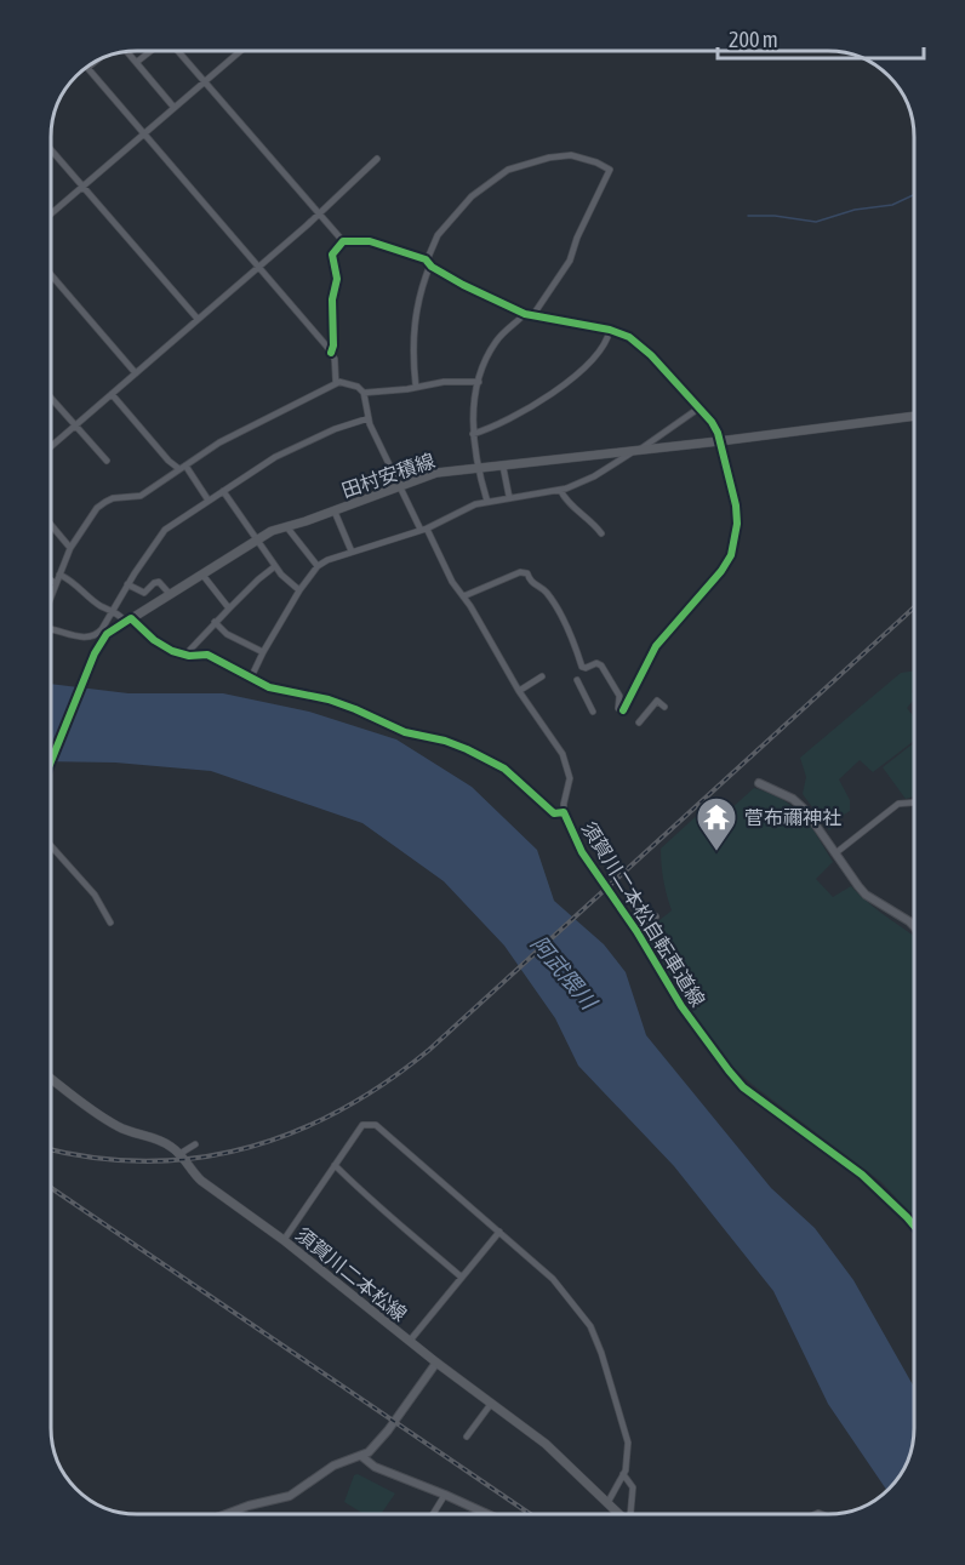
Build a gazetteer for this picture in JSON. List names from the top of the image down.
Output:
{
  "streets": {
    "main road": ["田村安積線", "須賀川二本松線"],
    "cycle path": ["須賀川二本松自転車道線"]
  },
  "water": ["阿武隈川"],
  "places": {
    "temple": ["菅布禰神社"]
  },
  "scale_bar": "200 m"
}
